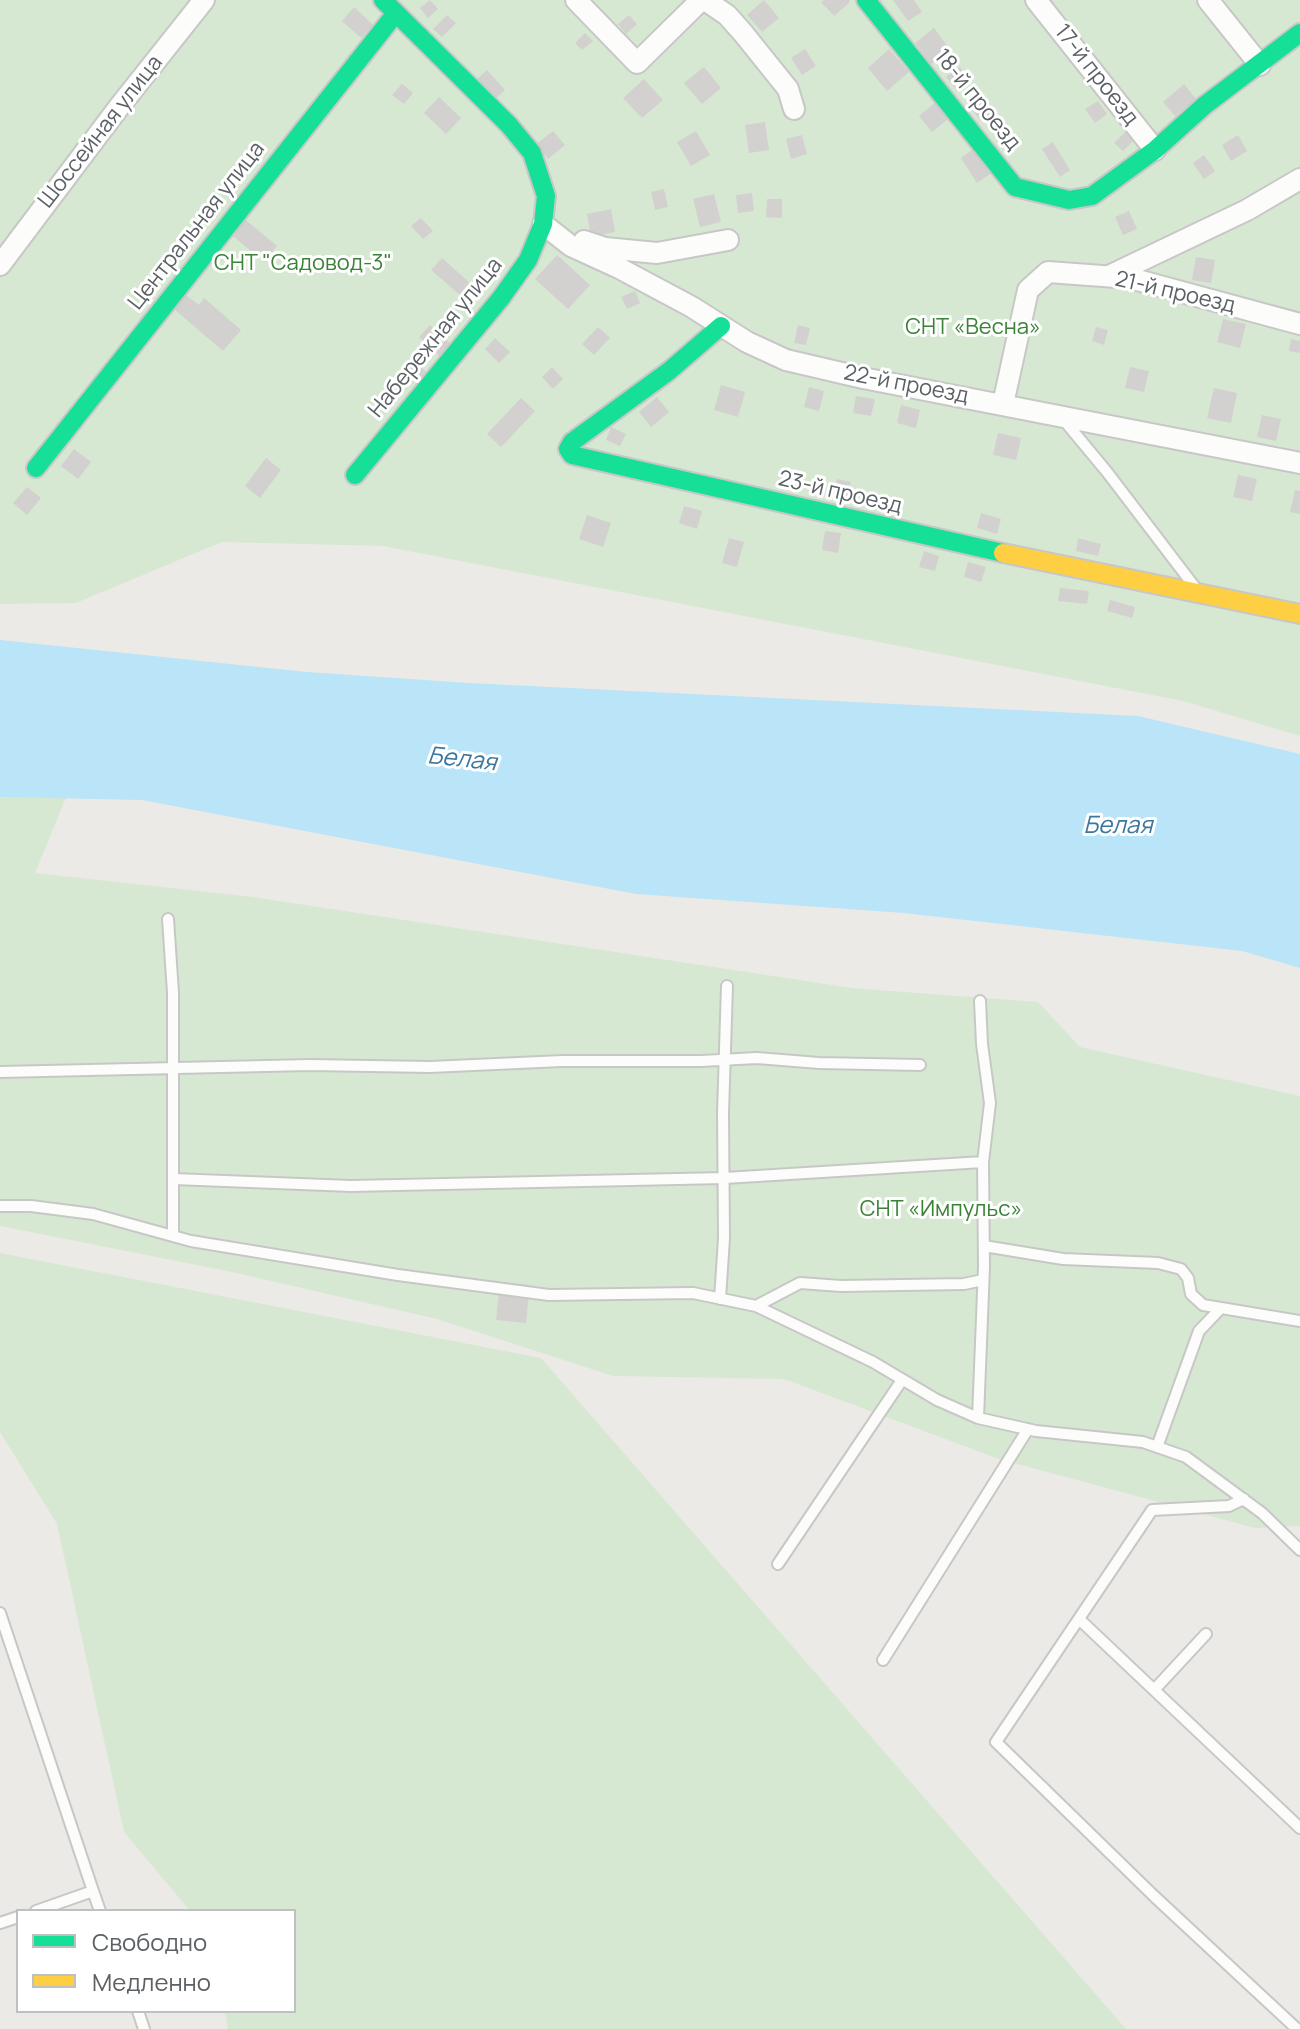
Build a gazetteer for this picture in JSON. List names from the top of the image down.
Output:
{
  "streets": {
    "street": [
      "17-й проезд",
      "18-й проезд",
      "Шоссейная улица",
      "Центральная улица",
      "21-й проезд",
      "Набережная улица",
      "22-й проезд",
      "23-й проезд"
    ]
  },
  "crossings": [
    ["17-й проезд", "18-й проезд"],
    ["21-й проезд", "22-й проезд"],
    ["Набережная улица", "22-й проезд"],
    ["22-й проезд", "23-й проезд"]
  ],
  "water": ["Белая"],
  "parks": ["СНТ \"Садовод-3\"", "СНТ «Весна»", "СНТ «Импульс»"],
  "legend": ["Свободно", "Медленно"]
}
